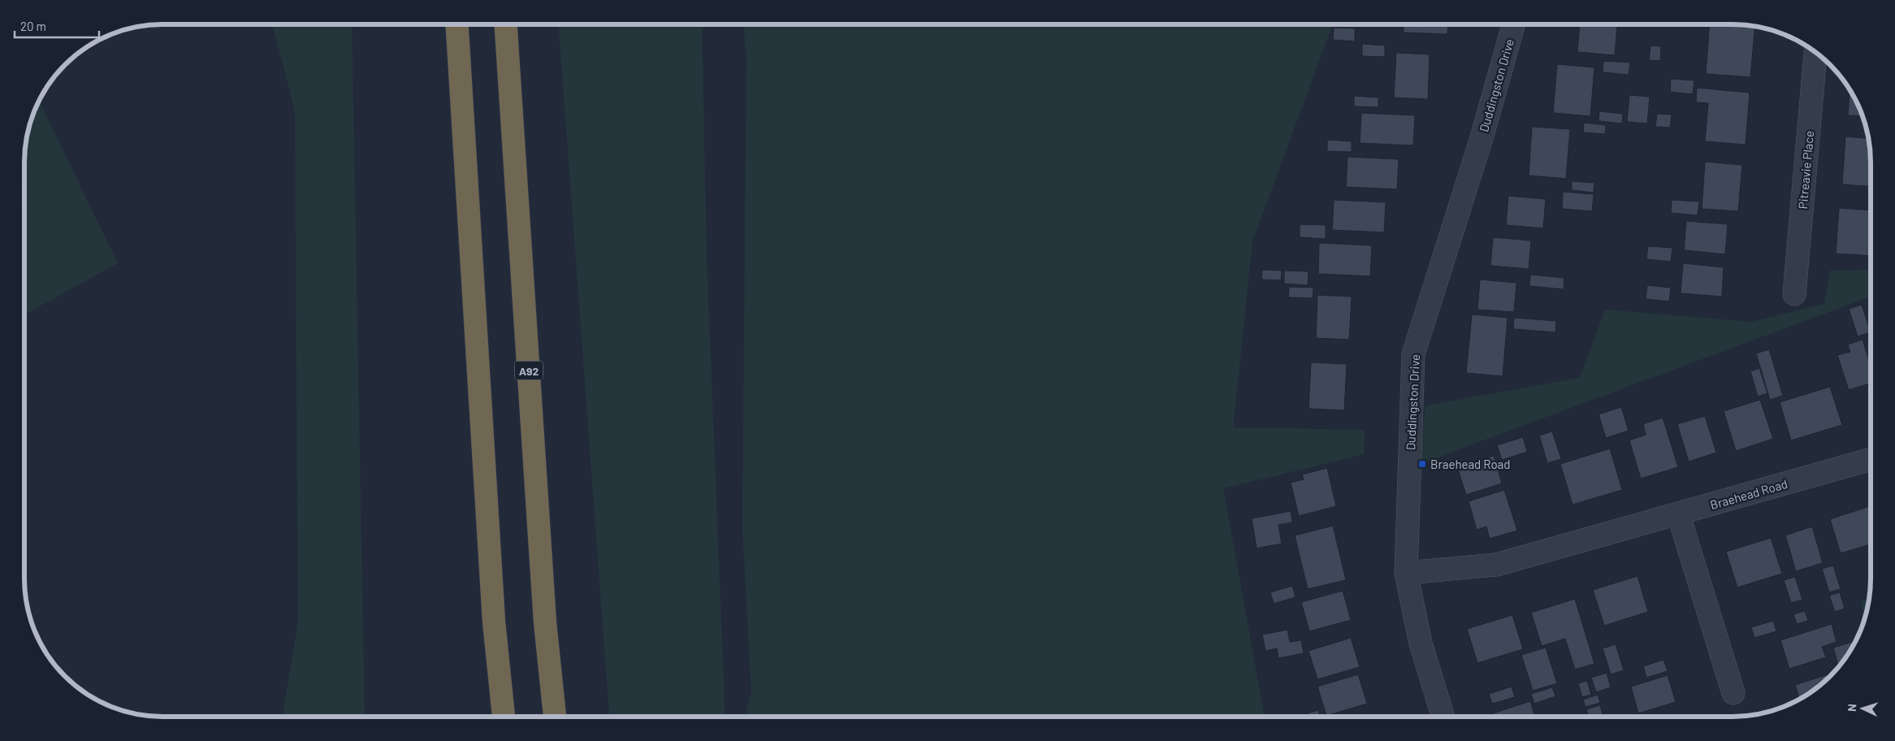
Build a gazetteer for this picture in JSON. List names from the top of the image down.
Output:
{
  "streets": {
    "highway": ["A92"],
    "street": ["Duddingston Drive", "Pitreavie Place", "Braehead Road"]
  },
  "crossings": [
    ["Duddingston Drive", "Braehead Road"]
  ],
  "places": {
    "transit": ["Braehead Road"]
  },
  "scale_bar": "20 m",
  "north": "left"
}
